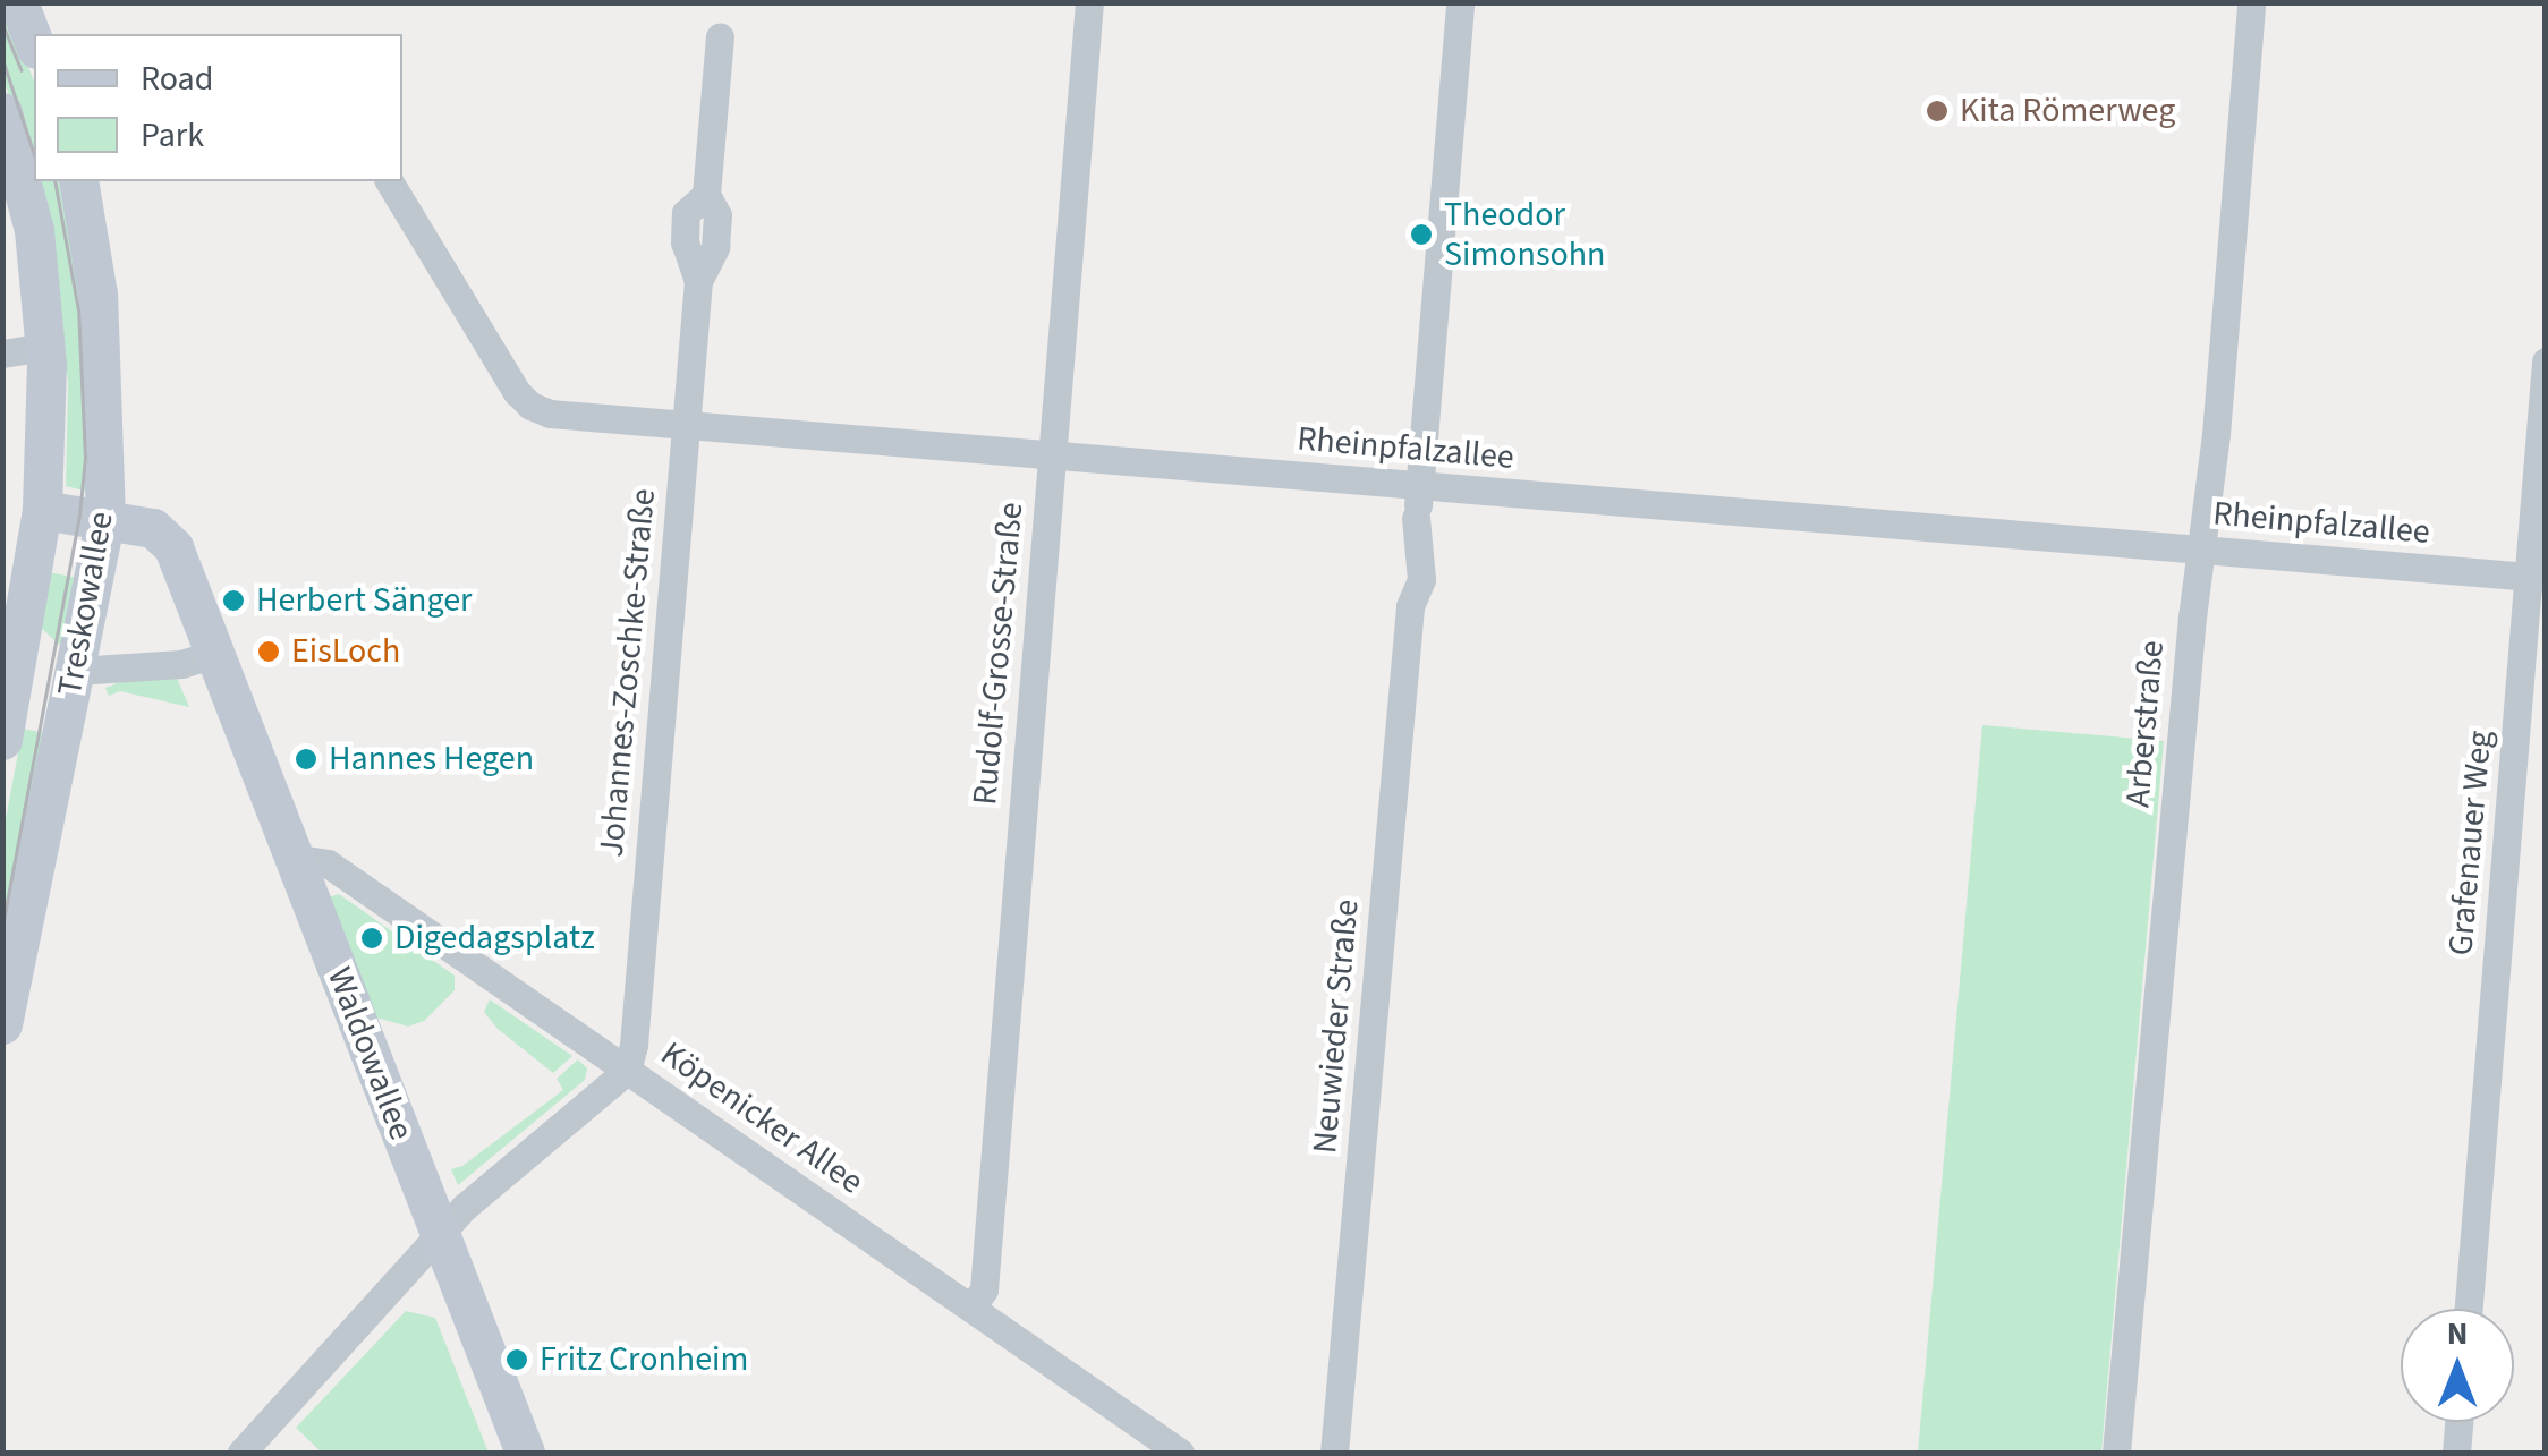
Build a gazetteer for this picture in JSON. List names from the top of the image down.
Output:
{
  "streets": {
    "main road": ["Treskowallee", "Waldowallee"],
    "street": [
      "Rheinpfalzallee",
      "Rudolf-Grosse-Straße",
      "Johannes-Zoschke-Straße",
      "Arberstraße",
      "Grafenauer Weg",
      "Neuwieder Straße",
      "Köpenicker Allee"
    ]
  },
  "crossings": [
    ["Rheinpfalzallee", "Rudolf-Grosse-Straße"],
    ["Rheinpfalzallee", "Johannes-Zoschke-Straße"],
    ["Rheinpfalzallee", "Arberstraße"],
    ["Rheinpfalzallee", "Grafenauer Weg"],
    ["Rheinpfalzallee", "Neuwieder Straße"],
    ["Treskowallee", "Waldowallee"],
    ["Rudolf-Grosse-Straße", "Köpenicker Allee"],
    ["Johannes-Zoschke-Straße", "Köpenicker Allee"],
    ["Waldowallee", "Köpenicker Allee"]
  ],
  "places": [
    "Kita Römerweg",
    "Theodor Simonsohn",
    "Herbert Sänger",
    "EisLoch",
    "Hannes Hegen",
    "Digedagsplatz",
    "Fritz Cronheim"
  ],
  "legend": ["Road", "Park"],
  "north": "top"
}
